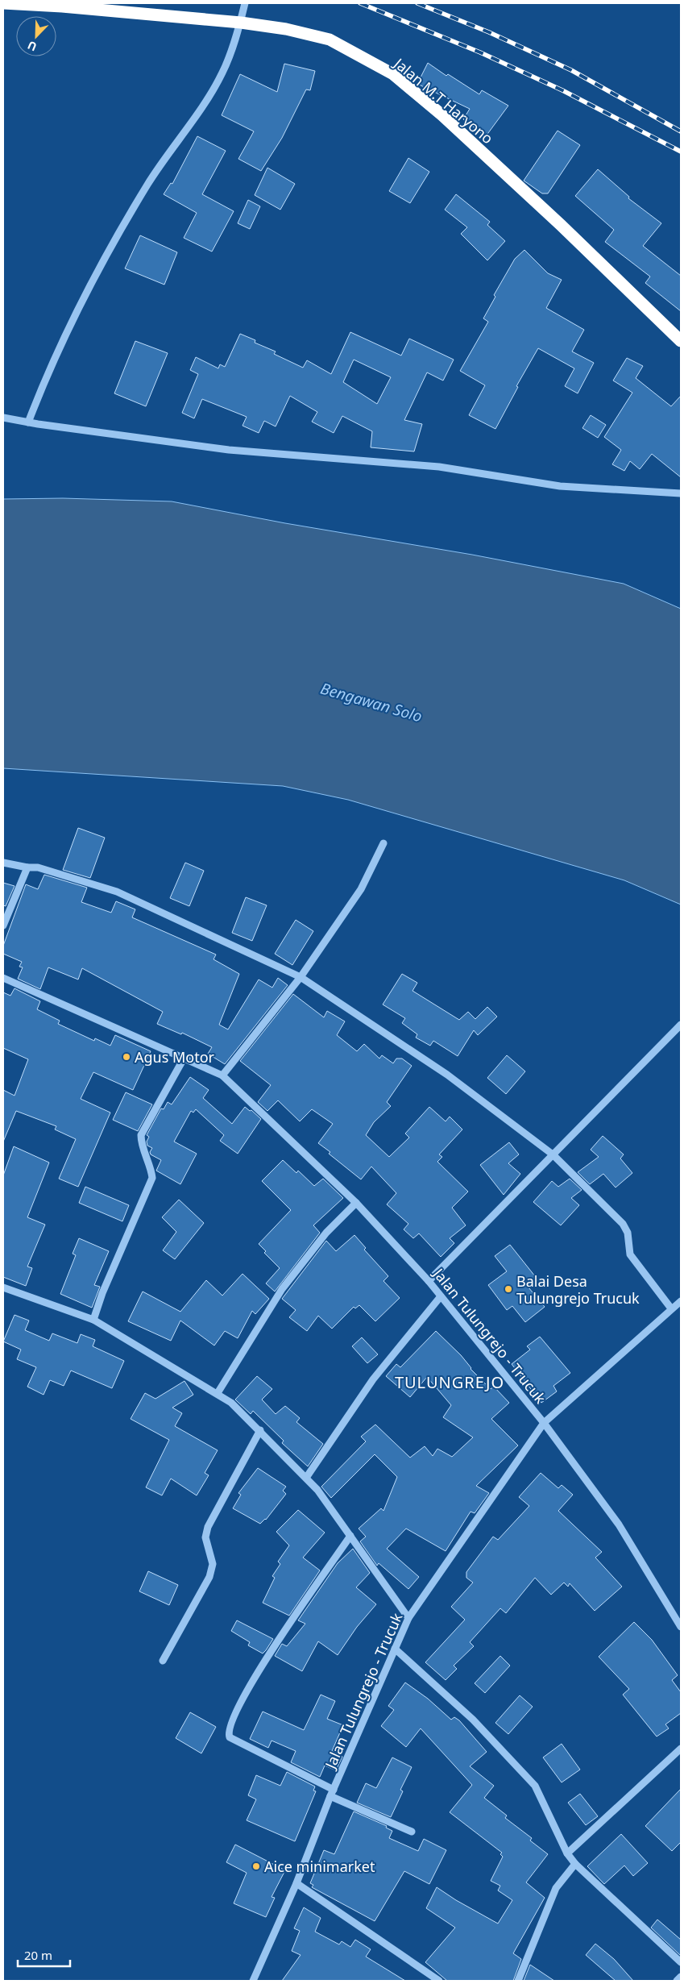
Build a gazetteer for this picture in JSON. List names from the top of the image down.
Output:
{
  "streets": {
    "highway": ["Jalan M.T Haryono"],
    "street": ["Jalan Tulungrejo - Trucuk"]
  },
  "districts": ["TULUNGREJO"],
  "water": ["Bengawan Solo"],
  "places": ["Agus Motor", "Balai Desa Tulungrejo Trucuk", "Aice minimarket"],
  "scale_bar": "20 m",
  "north": "bottom left"
}
